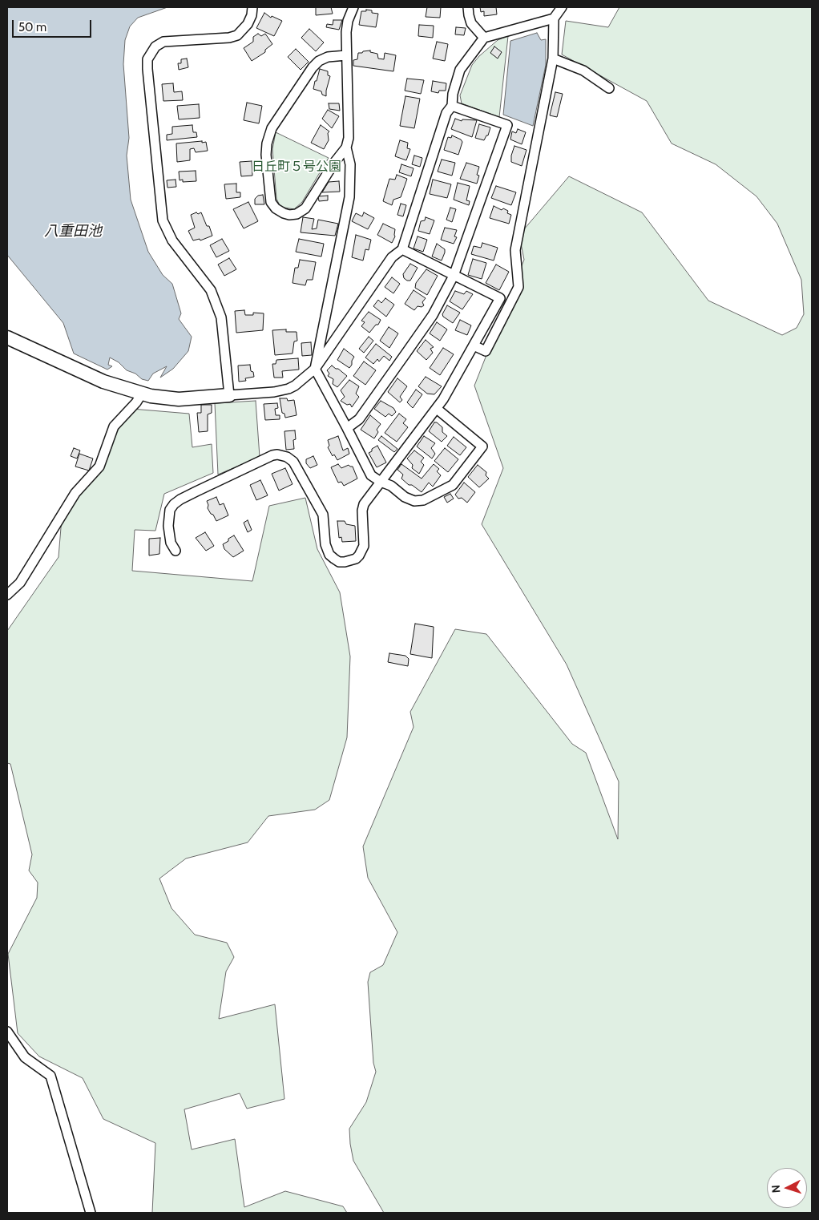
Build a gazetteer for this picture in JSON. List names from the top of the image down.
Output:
{
  "water": ["八重田池"],
  "parks": ["日丘町５号公園"],
  "scale_bar": "50 m",
  "north": "left"
}
